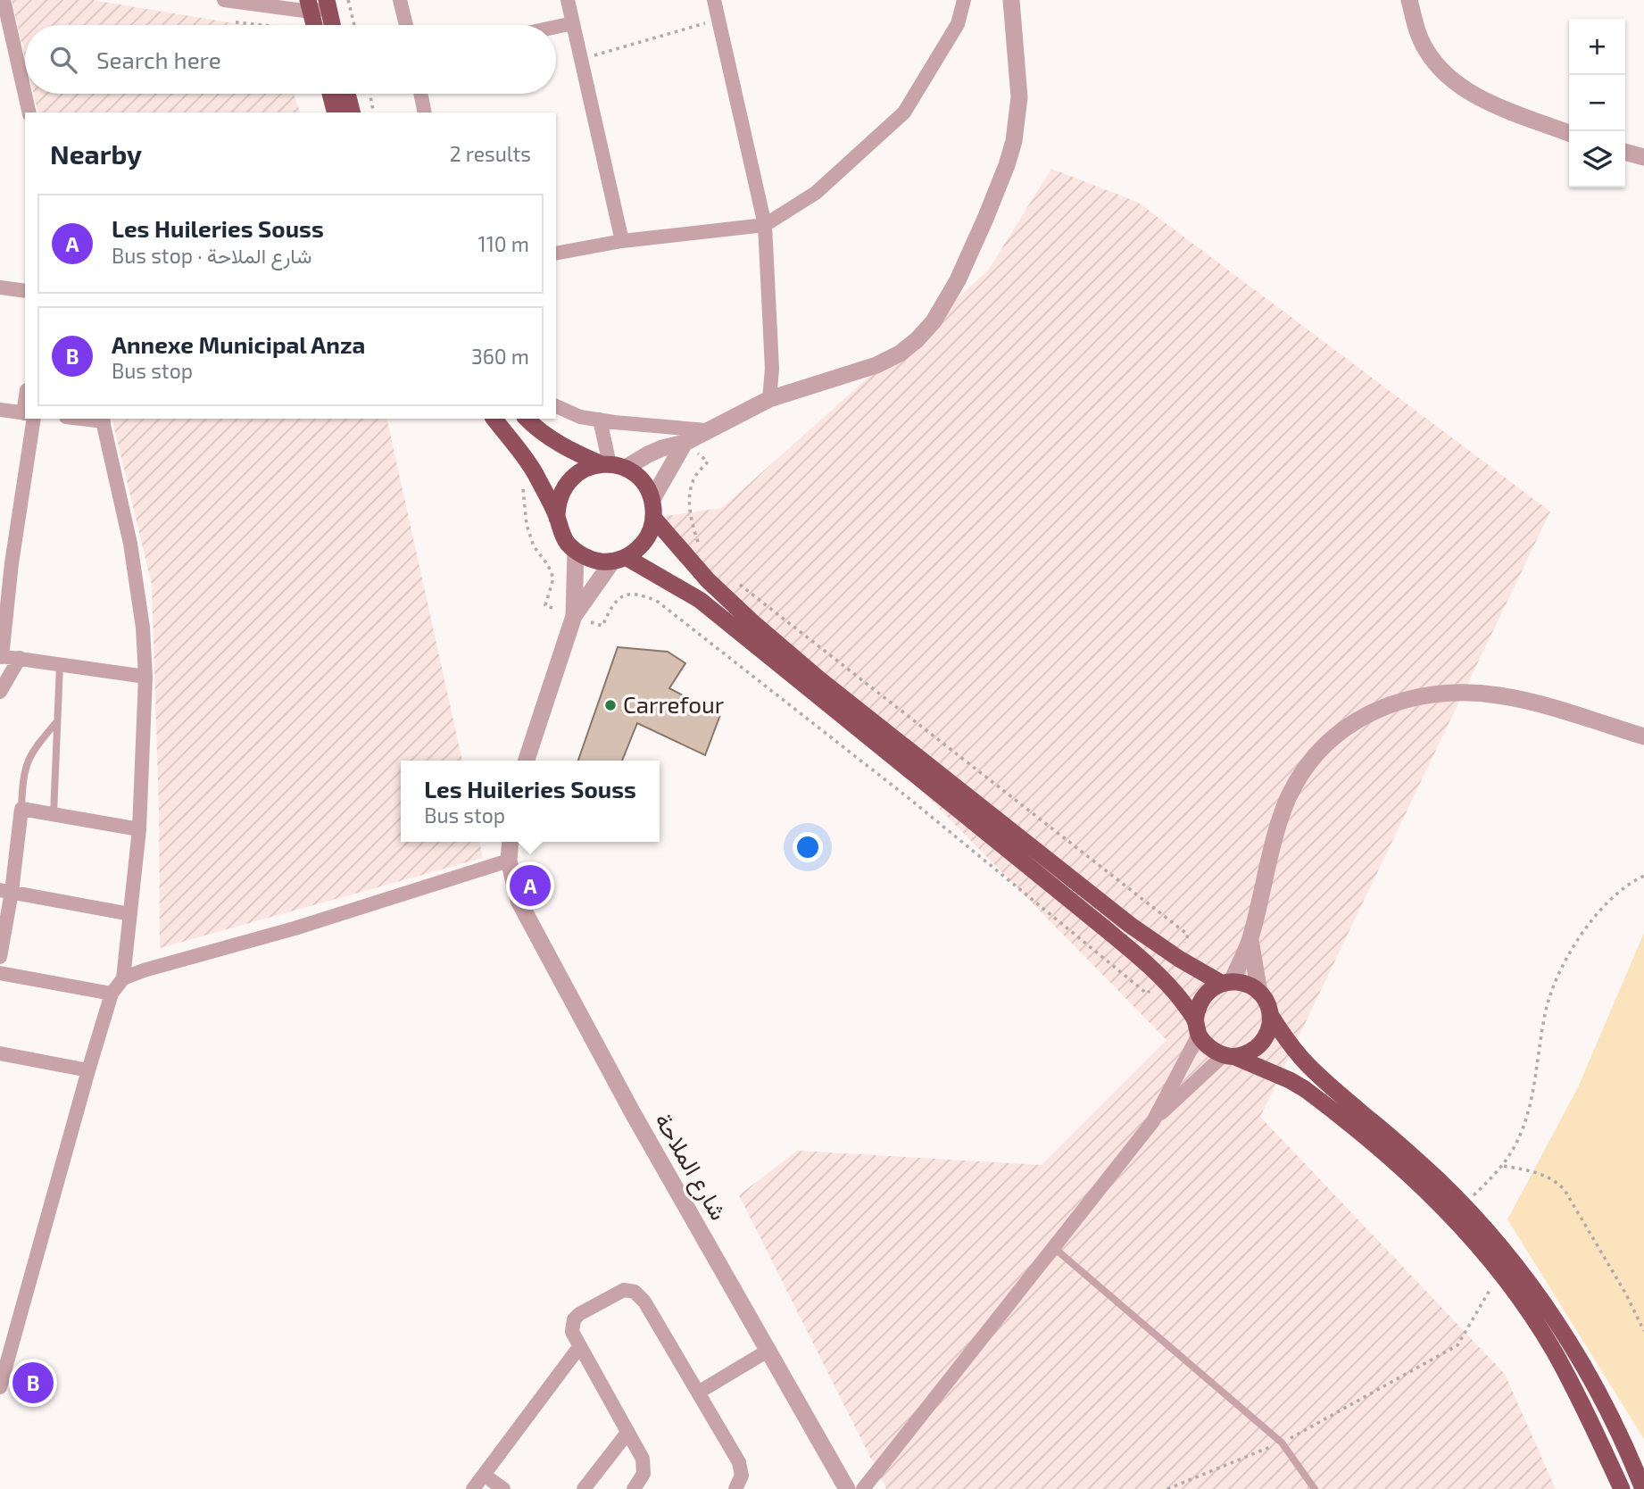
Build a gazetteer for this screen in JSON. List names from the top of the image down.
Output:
{
  "streets": {
    "street": ["شارع الملاحة"]
  },
  "places": ["Carrefour"],
  "page": {
    "map_buttons": ["+", "−"],
    "search": "Search here",
    "heading": ["Nearby", "2 results"],
    "list": [
      {
        "mark": "A",
        "name": "Les Huileries Souss",
        "note": "Bus stop · شارع الملاحة",
        "value": "110 m"
      },
      {
        "mark": "B",
        "name": "Annexe Municipal Anza",
        "note": "Bus stop",
        "value": "360 m"
      }
    ],
    "popup": ["Les Huileries Souss", "Bus stop"],
    "pins": ["A", "B"]
  }
}
